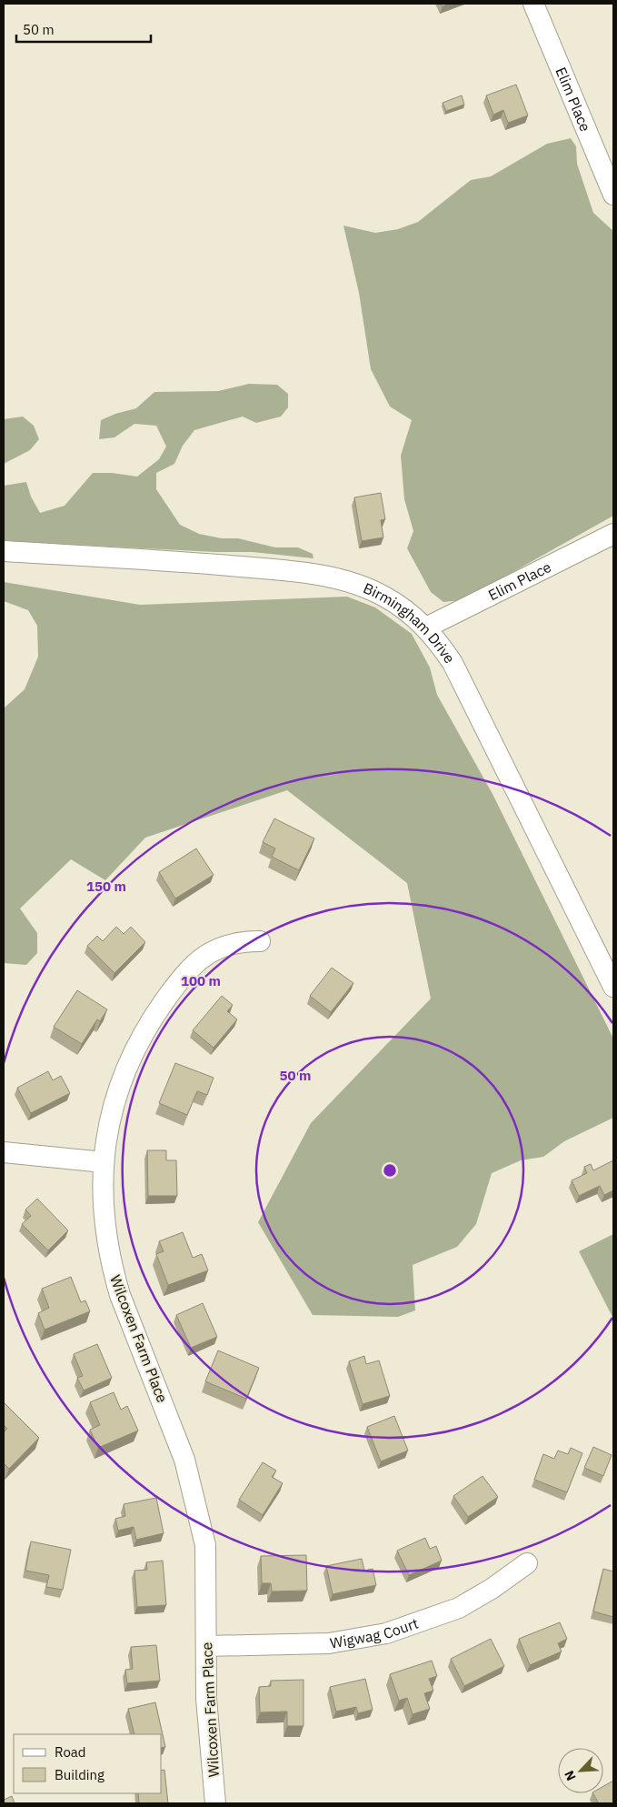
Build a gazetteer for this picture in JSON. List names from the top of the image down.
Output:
{
  "streets": {
    "street": [
      "Elim Place",
      "Birmingham Drive",
      "Wilcoxen Farm Place",
      "Wigwag Court"
    ]
  },
  "crossings": [
    ["Elim Place", "Birmingham Drive"],
    ["Wilcoxen Farm Place", "Wigwag Court"]
  ],
  "legend": ["Road", "Building"],
  "scale_bar": "50 m",
  "north": "bottom left",
  "rings": ["150 m", "100 m", "50 m"]
}
